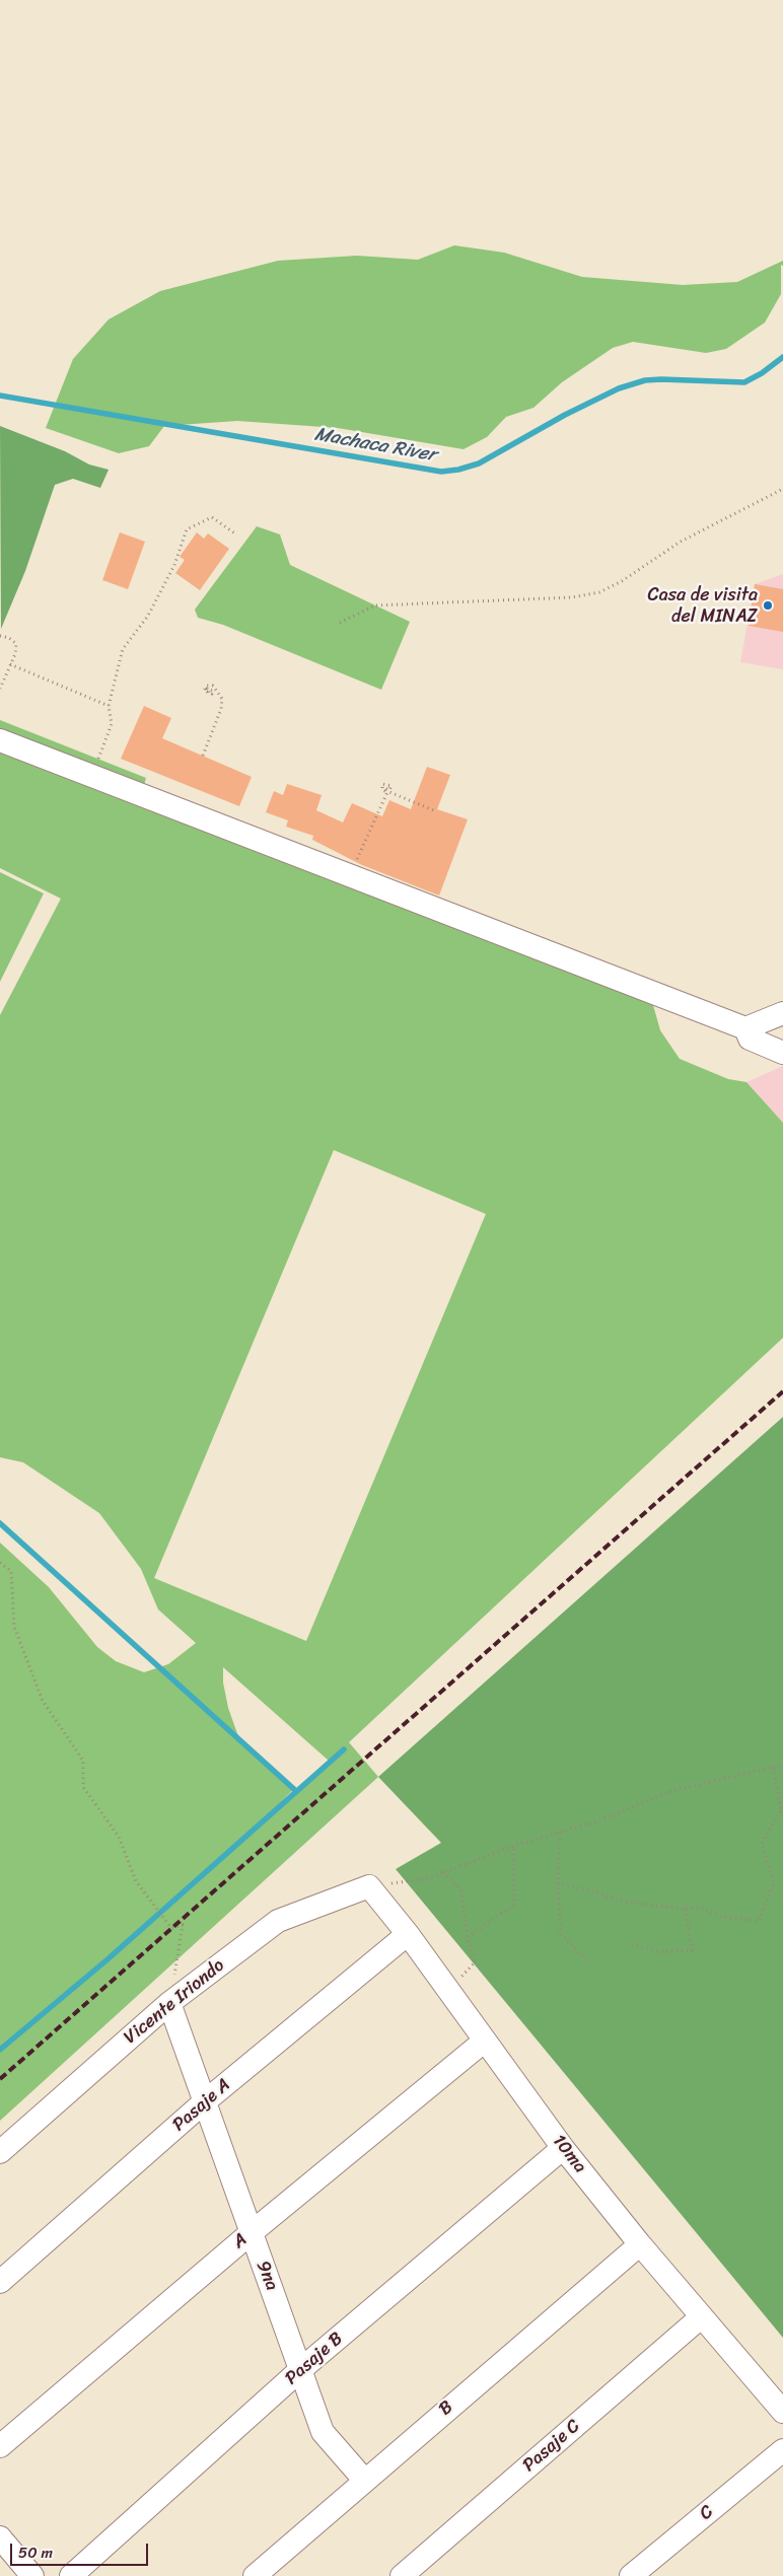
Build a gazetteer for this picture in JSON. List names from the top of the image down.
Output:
{
  "streets": {
    "street": [
      "Vicente Iriondo",
      "Pasaje A",
      "10ma",
      "A",
      "9na",
      "Pasaje B",
      "B",
      "Pasaje C",
      "C"
    ]
  },
  "crossings": [
    ["Vicente Iriondo", "10ma"],
    ["Vicente Iriondo", "9na"],
    ["Pasaje A", "10ma"],
    ["Pasaje A", "9na"],
    ["10ma", "A"],
    ["10ma", "Pasaje B"],
    ["10ma", "B"],
    ["10ma", "Pasaje C"],
    ["A", "9na"],
    ["9na", "Pasaje B"],
    ["9na", "B"]
  ],
  "water": ["Machaca River"],
  "places": ["Casa de visita del MINAZ"],
  "scale_bar": "50 m"
}
